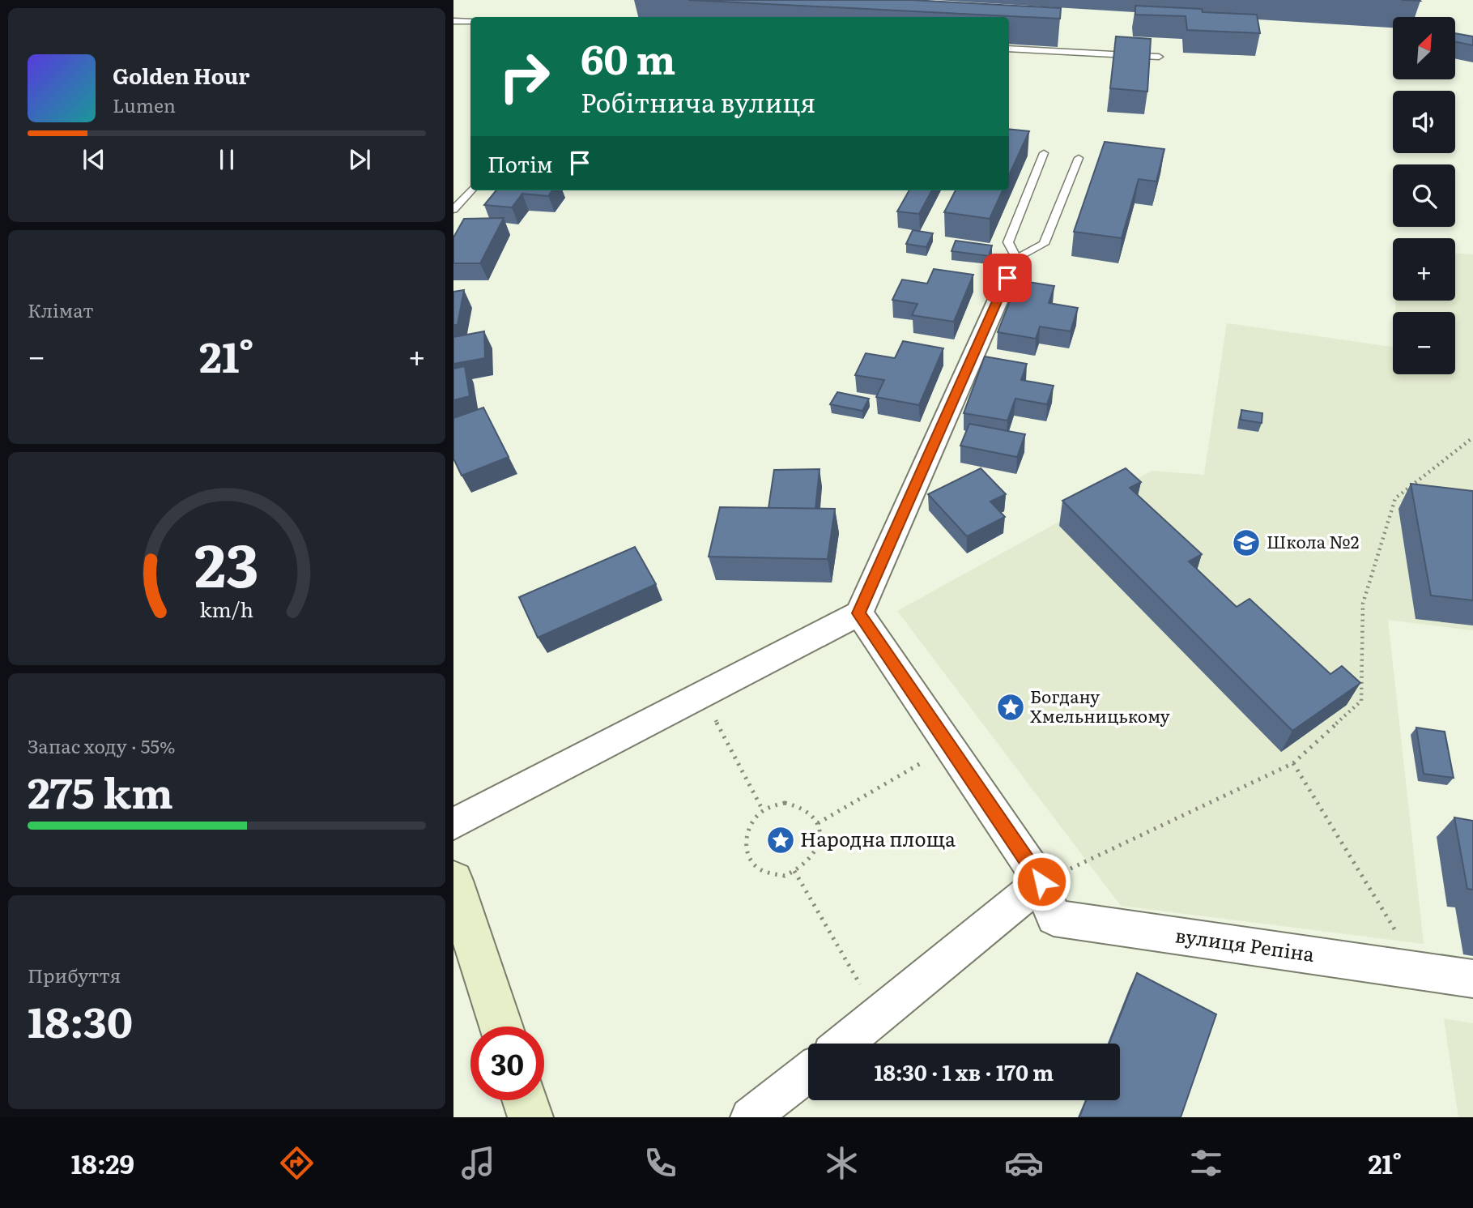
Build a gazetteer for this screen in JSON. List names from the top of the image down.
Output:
{
  "streets": {
    "street": ["вулиця Репіна"]
  },
  "places": {
    "school or university": ["Школа №2"],
    "place": ["Богдану Хмельницькому", "Народна площа"]
  },
  "north": "top right",
  "page": {
    "map_buttons": ["+", "−"],
    "turn": ["60 m", "Робітнича вулиця"],
    "song": ["Golden Hour", "Lumen"],
    "then": "Потім",
    "tile": [
      "Клімат",
      ["Запас ходу · 55%", "275 km"],
      ["Прибуття", "18:30"]
    ],
    "heat": ["−", "21°", "+"],
    "limit": "30",
    "trip": "18:30 · 1 хв · 170 m",
    "tabs": ["18:29", "21°"],
    "gauge": ["23", "km/h"]
  }
}
